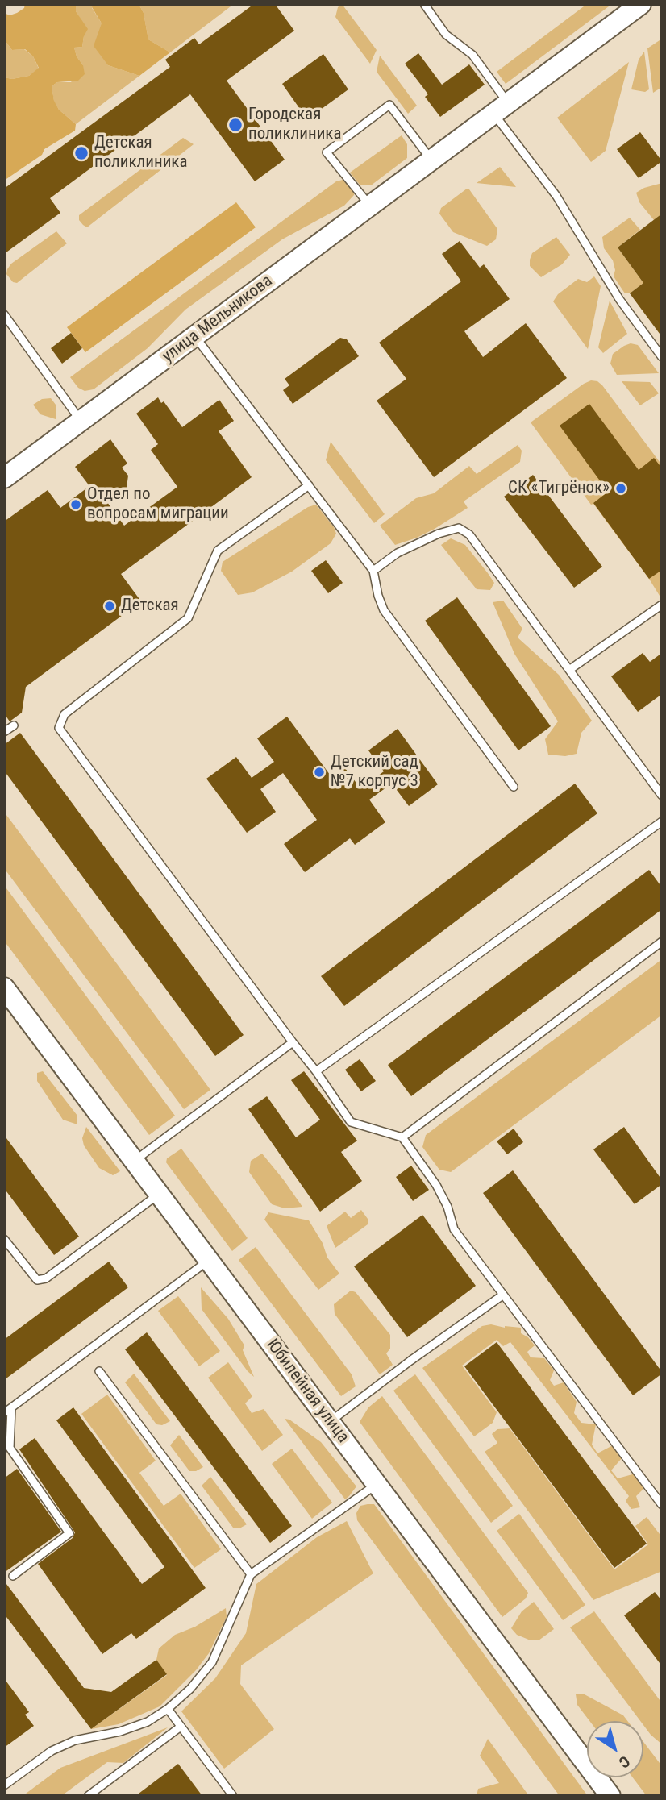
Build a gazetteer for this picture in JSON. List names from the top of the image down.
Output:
{
  "streets": {
    "main road": ["улица Мельникова", "Юбилейная улица"]
  },
  "places": [
    "Городская поликлиника",
    "Детская поликлиника",
    "СК «Тигрёнок»",
    "Отдел по вопросам миграции",
    "Детская",
    "Детский сад №7 корпус 3"
  ],
  "north": "bottom right"
}
